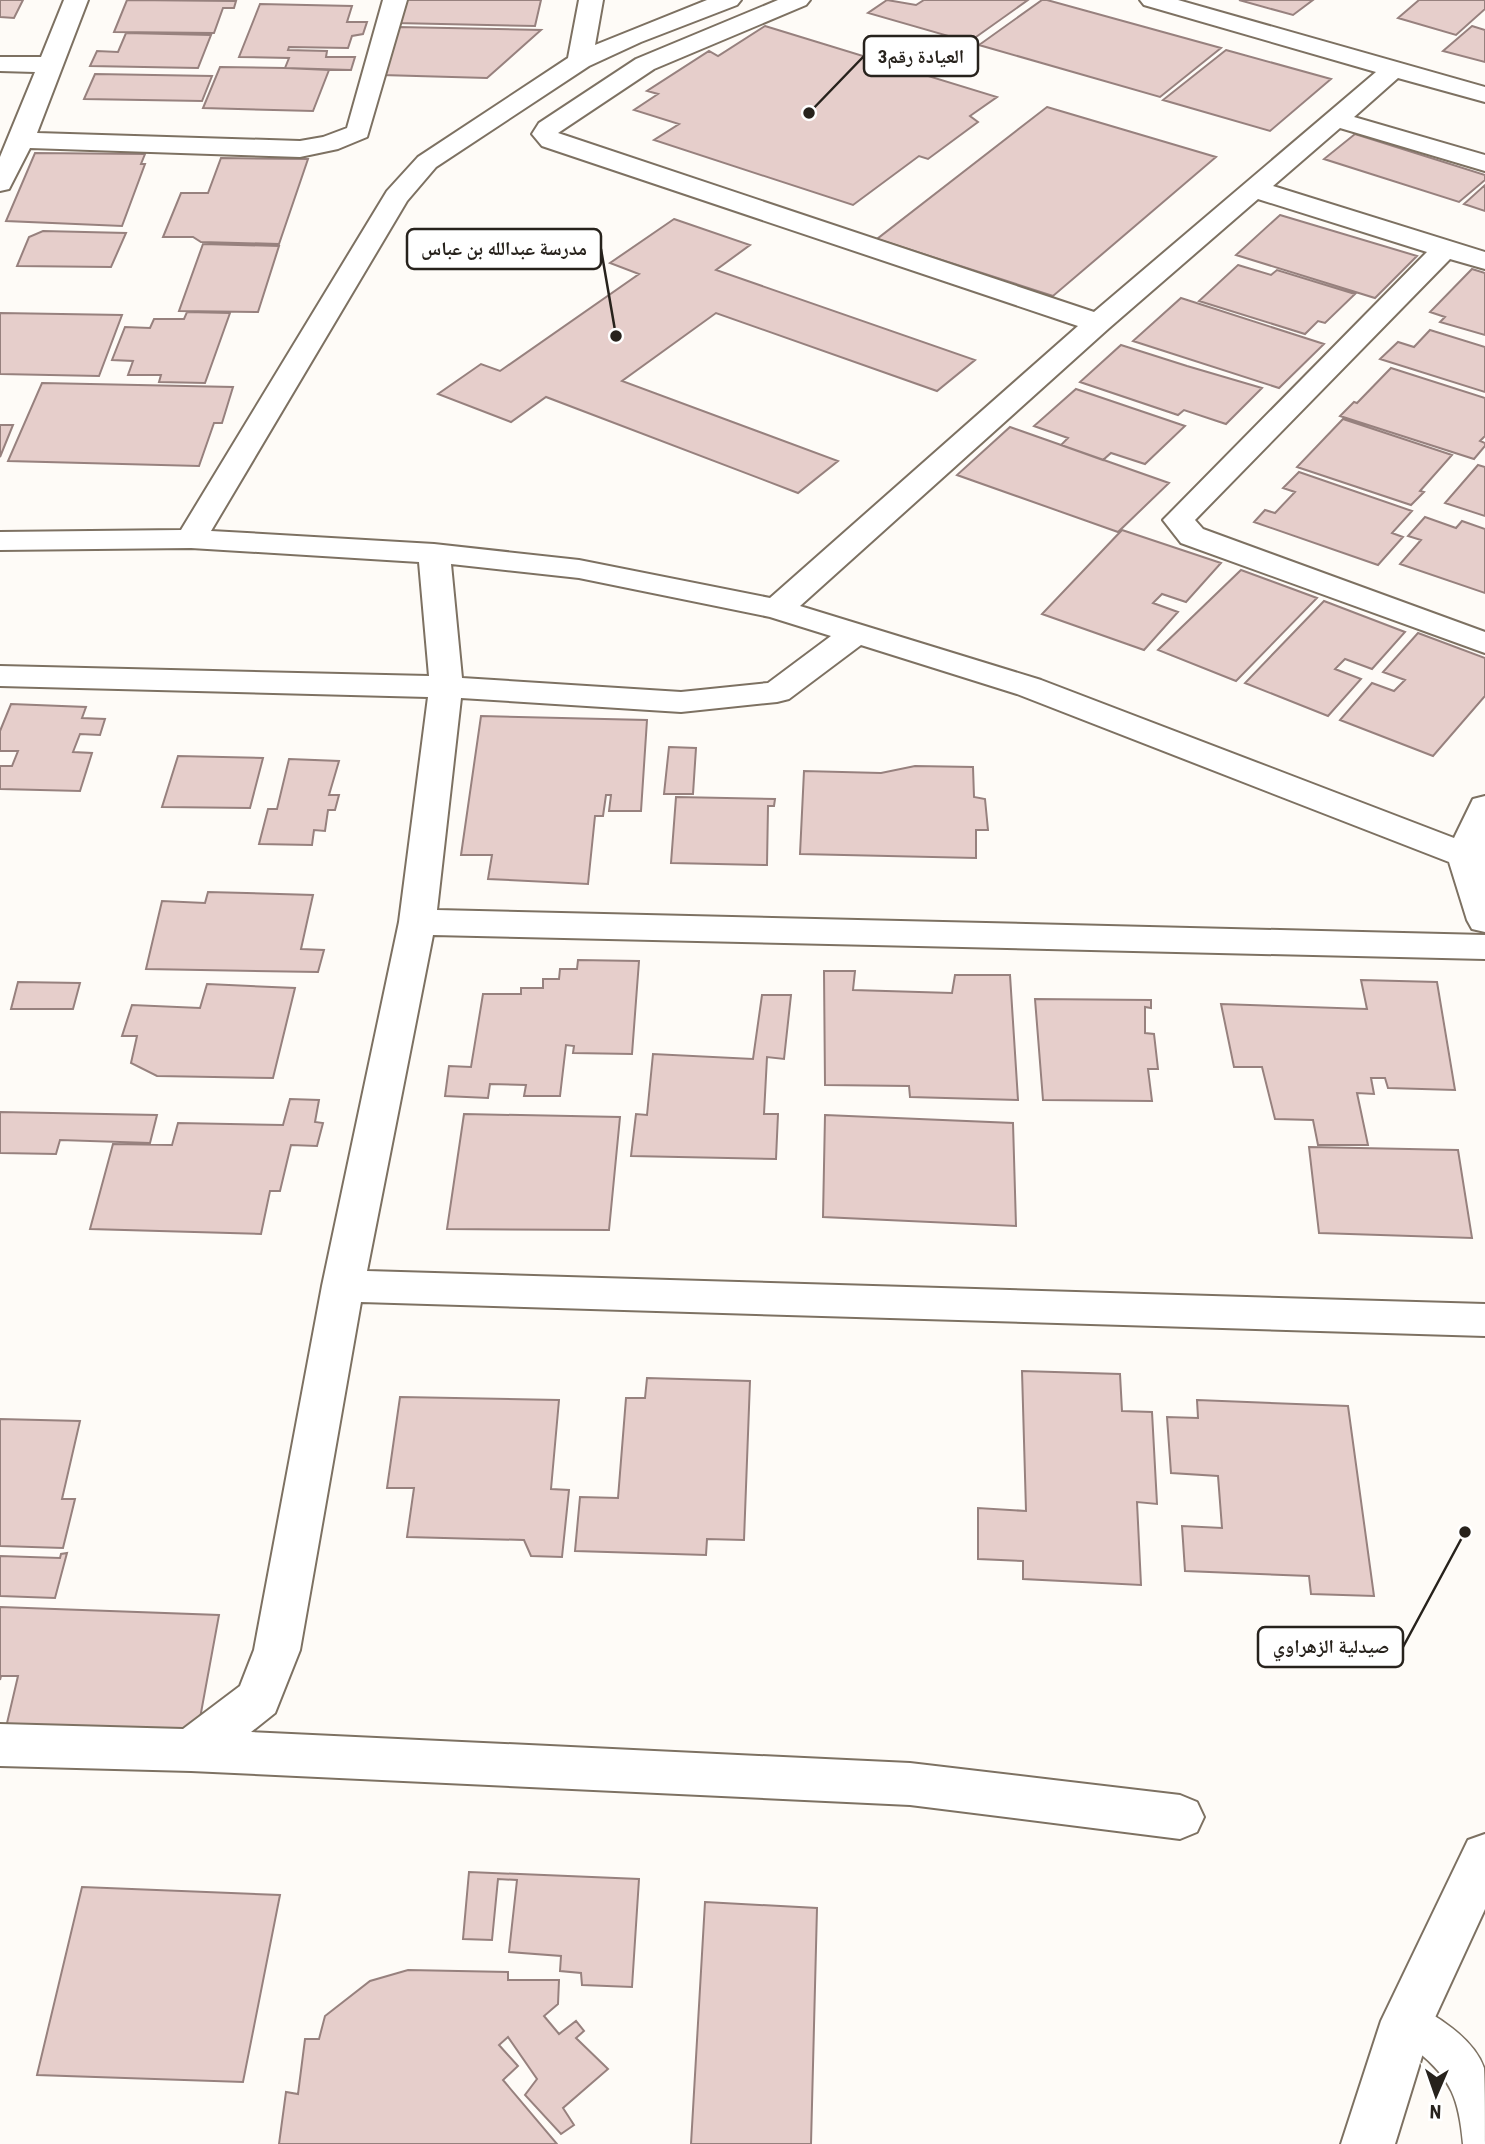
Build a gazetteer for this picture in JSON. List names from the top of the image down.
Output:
{
  "places": ["3العيادة رقم", "مدرسة عبدالله بن عباس", "صيدلية الزهراوي"],
  "north": "bottom"
}
